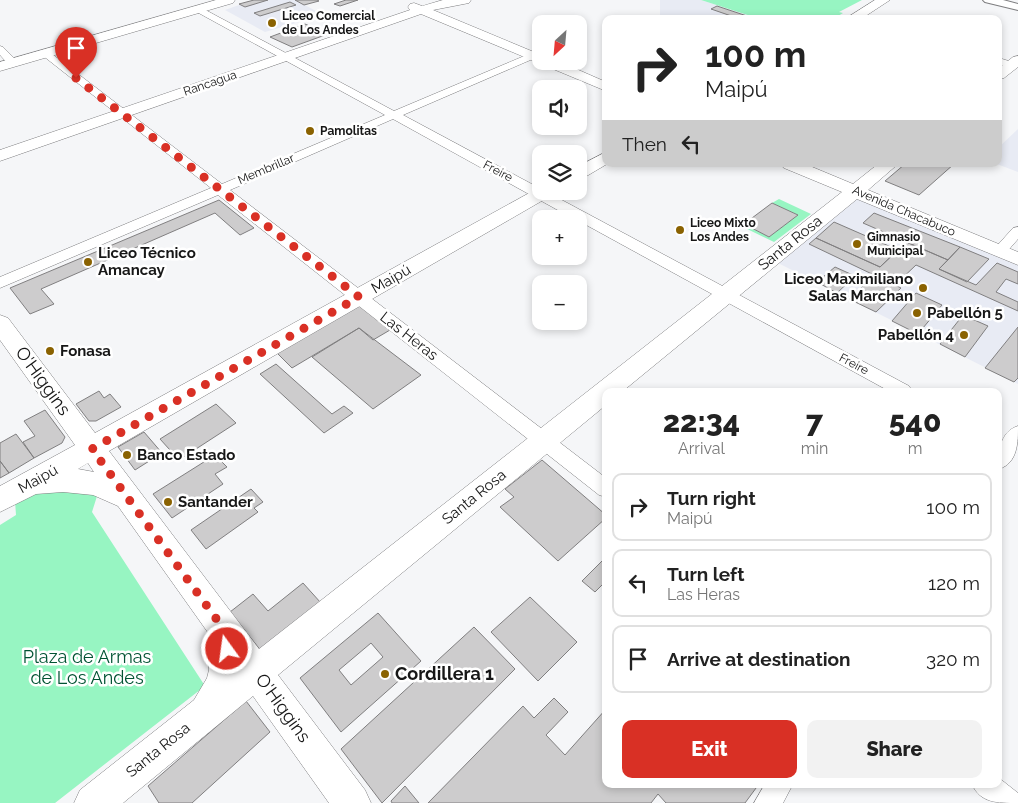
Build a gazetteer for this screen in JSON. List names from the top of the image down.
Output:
{
  "streets": {
    "main road": [
      "Rancagua",
      "Avenida Chacabuco",
      "Santa Rosa",
      "Maipú",
      "O'Higgins"
    ],
    "street": ["Membrillar", "Freire", "Las Heras"]
  },
  "crossings": [
    ["Rancagua", "Freire"],
    ["Rancagua", "Las Heras"],
    ["Membrillar", "Freire"],
    ["Membrillar", "Las Heras"],
    ["Freire", "Santa Rosa"],
    ["Avenida Chacabuco", "Santa Rosa"],
    ["Santa Rosa", "Las Heras"],
    ["Santa Rosa", "O'Higgins"],
    ["Maipú", "Las Heras"],
    ["Maipú", "O'Higgins"]
  ],
  "parks": ["Plaza de Armas de Los Andes"],
  "places": [
    "Liceo Comercial de Los Andes",
    "Pamolitas",
    "Liceo Mixto Los Andes",
    "Gimnasio Municipal",
    "Liceo Técnico Amancay",
    "Liceo Maximiliano Salas Marchan",
    "Pabellón 5",
    "Pabellón 4",
    "Fonasa",
    "Banco Estado",
    "Santander",
    "Cordillera 1"
  ],
  "north": "bottom left",
  "page": {
    "map_buttons": ["+", "−"],
    "turn": ["100 m", "Maipú"],
    "then": "Then",
    "eta": [
      "22:34",
      "Arrival",
      "7",
      "min",
      "540",
      "m"
    ],
    "list": [
      {
        "name": "Turn right",
        "note": "Maipú",
        "value": "100 m"
      },
      {
        "name": "Turn left",
        "note": "Las Heras",
        "value": "120 m"
      },
      {
        "name": "Arrive at destination",
        "value": "320 m"
      }
    ],
    "buttons": ["Exit", "Share"]
  }
}
